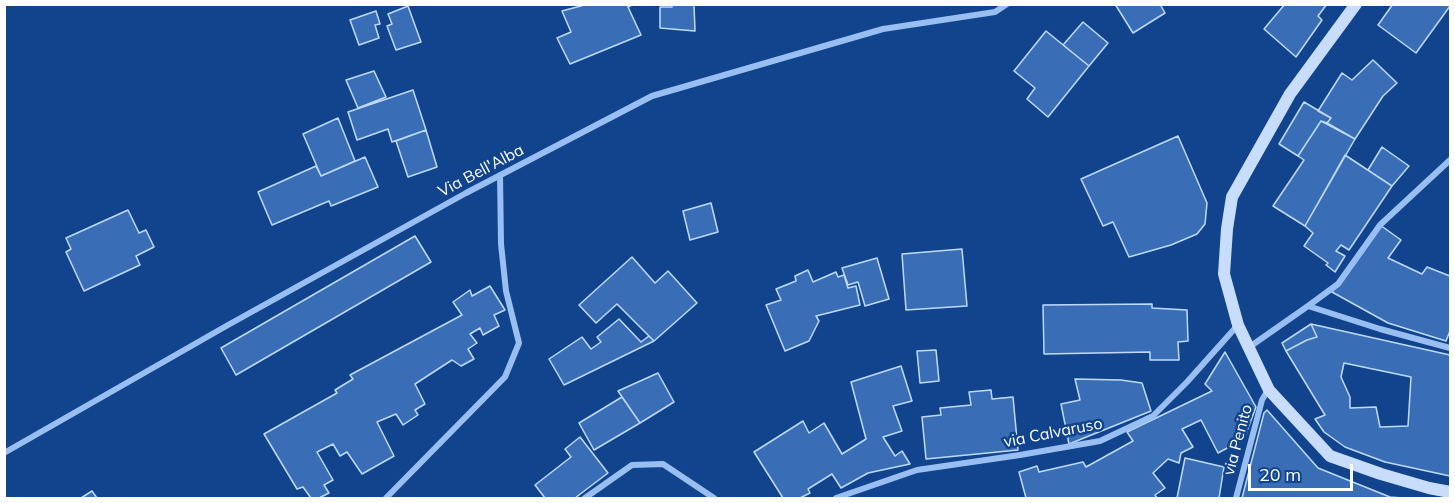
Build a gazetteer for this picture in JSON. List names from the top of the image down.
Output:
{
  "streets": {
    "street": ["Via Bell'Alba", "via Calvaruso", "via Penito"]
  },
  "scale_bar": "20 m"
}
